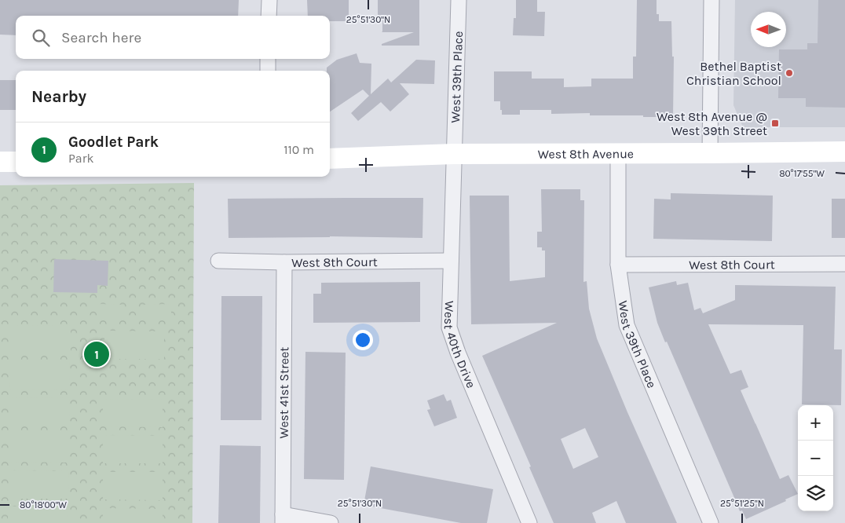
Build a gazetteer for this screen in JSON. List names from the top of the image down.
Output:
{
  "streets": {
    "street": [
      "West 39th Place",
      "West 8th Avenue",
      "West 8th Court",
      "West 40th Drive",
      "West 41st Street"
    ]
  },
  "crossings": [
    ["West 39th Place", "West 8th Avenue"],
    ["West 39th Place", "West 8th Court"],
    ["West 39th Place", "West 40th Drive"],
    ["West 8th Avenue", "West 40th Drive"],
    ["West 8th Court", "West 40th Drive"],
    ["West 8th Court", "West 41st Street"]
  ],
  "places": {
    "other": ["Bethel Baptist Christian School"],
    "transit": ["West 8th Avenue @ West 39th Street"]
  },
  "north": "left",
  "page": {
    "search": "Search here",
    "heading": "Nearby",
    "list": [
      {
        "mark": "1",
        "name": "Goodlet Park",
        "note": "Park",
        "value": "110 m"
      }
    ],
    "pins": "1",
    "map_buttons": ["+", "−"]
  },
  "coordinates": [
    "25°51'30\"N",
    "80°17'55\"W",
    "25°51'25\"N",
    "80°18'00\"W"
  ]
}
